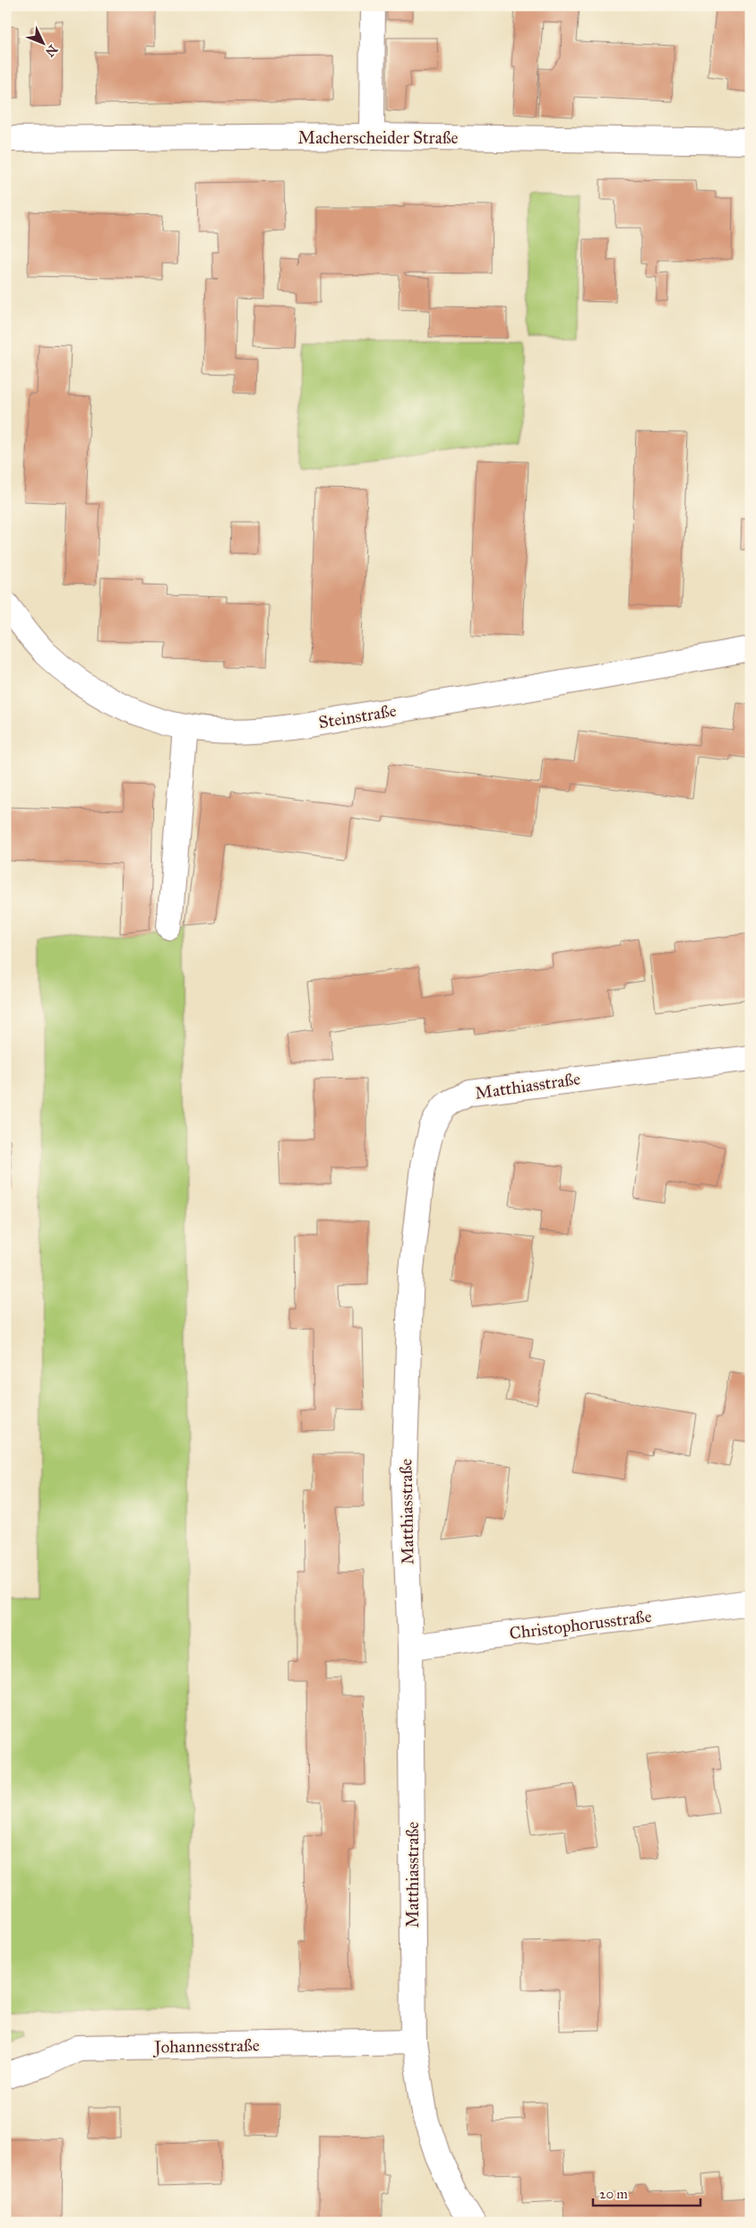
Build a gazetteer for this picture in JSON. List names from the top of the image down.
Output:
{
  "streets": {
    "street": [
      "Macherscheider Straße",
      "Steinstraße",
      "Matthiasstraße",
      "Christophorusstraße",
      "Johannesstraße"
    ]
  },
  "crossings": [
    ["Matthiasstraße", "Christophorusstraße"],
    ["Matthiasstraße", "Johannesstraße"]
  ],
  "scale_bar": "20 m",
  "north": "bottom right"
}
